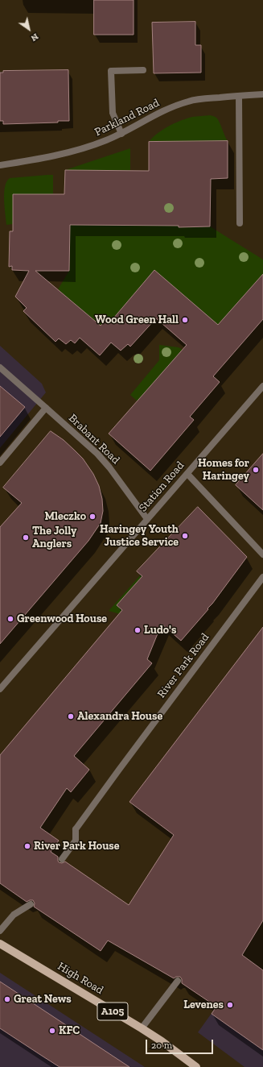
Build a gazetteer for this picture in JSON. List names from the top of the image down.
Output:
{
  "streets": {
    "main road": ["High Road", "A105"],
    "street": [
      "Parkland Road",
      "Brabant Road",
      "Station Road",
      "River Park Road"
    ]
  },
  "crossings": [
    ["Brabant Road", "Station Road"]
  ],
  "places": [
    "Wood Green Hall",
    "Homes for Haringey",
    "Mleczko",
    "Haringey Youth Justice Service",
    "The Jolly Anglers",
    "Greenwood House",
    "Ludo's",
    "Alexandra House",
    "River Park House",
    "Great News",
    "Levenes",
    "KFC"
  ],
  "scale_bar": "20 m",
  "north": "bottom right"
}
